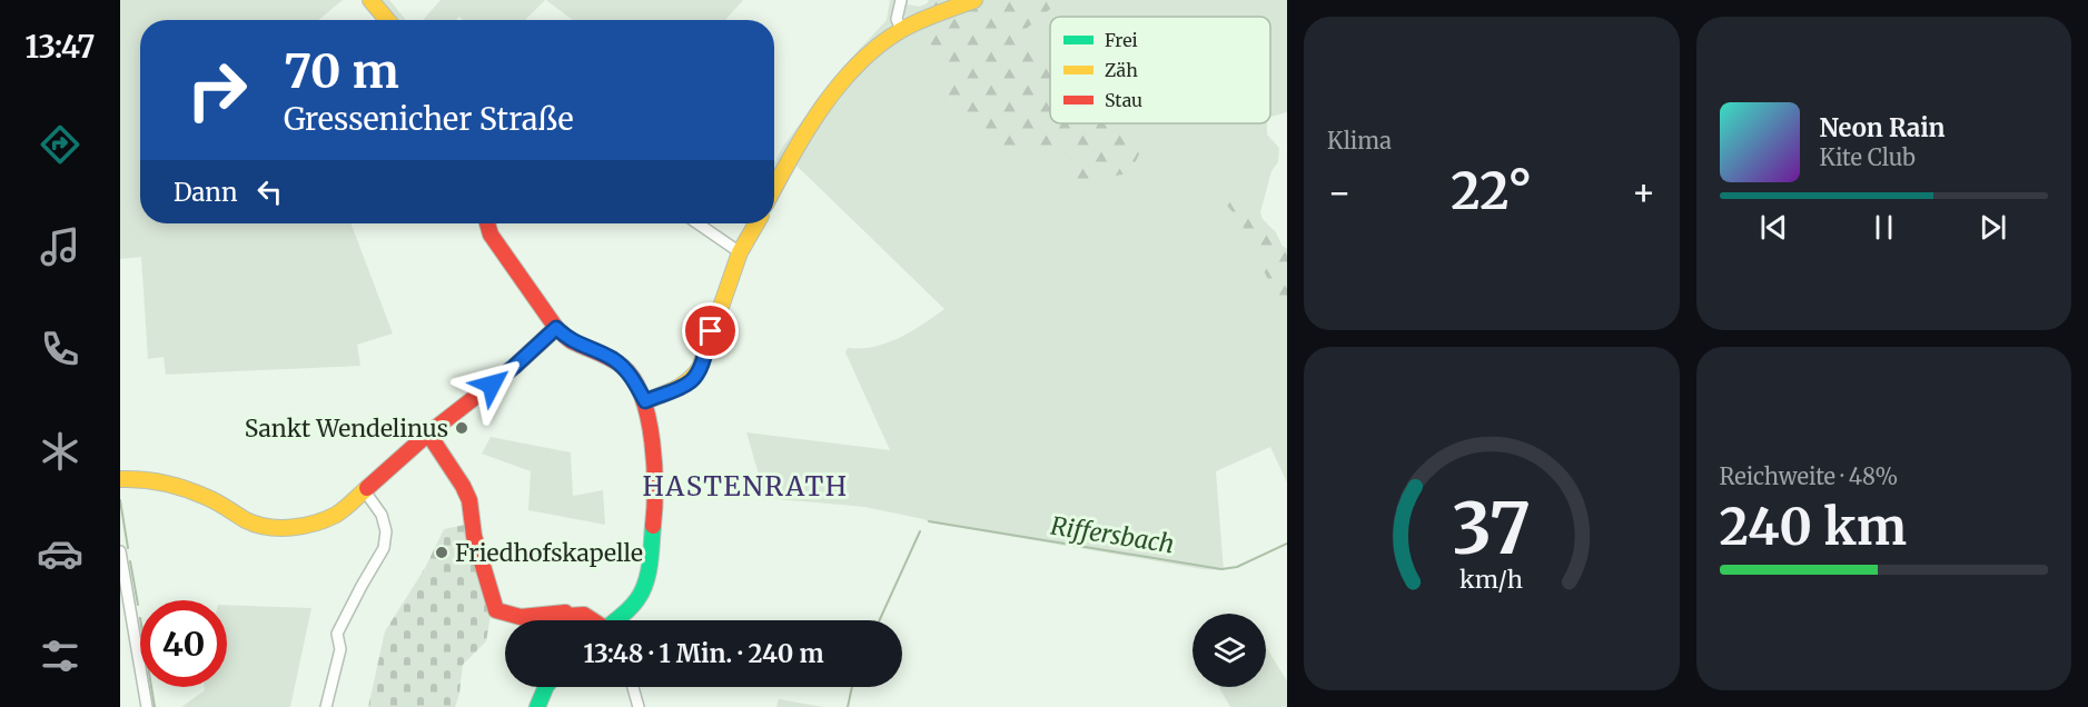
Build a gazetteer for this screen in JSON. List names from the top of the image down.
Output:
{
  "districts": ["HASTENRATH"],
  "water": ["Riffersbach"],
  "places": ["Sankt Wendelinus", "Friedhofskapelle"],
  "legend": ["Frei", "Zäh", "Stau"],
  "page": {
    "tabs": "13:47",
    "tile": [
      "Klima",
      ["Reichweite · 48%", "240 km"]
    ],
    "turn": ["70 m", "Gressenicher Straße"],
    "song": ["Neon Rain", "Kite Club"],
    "then": "Dann",
    "heat": ["−", "22°", "+"],
    "limit": "40",
    "trip": "13:48 · 1 Min. · 240 m",
    "gauge": ["37", "km/h"]
  }
}
